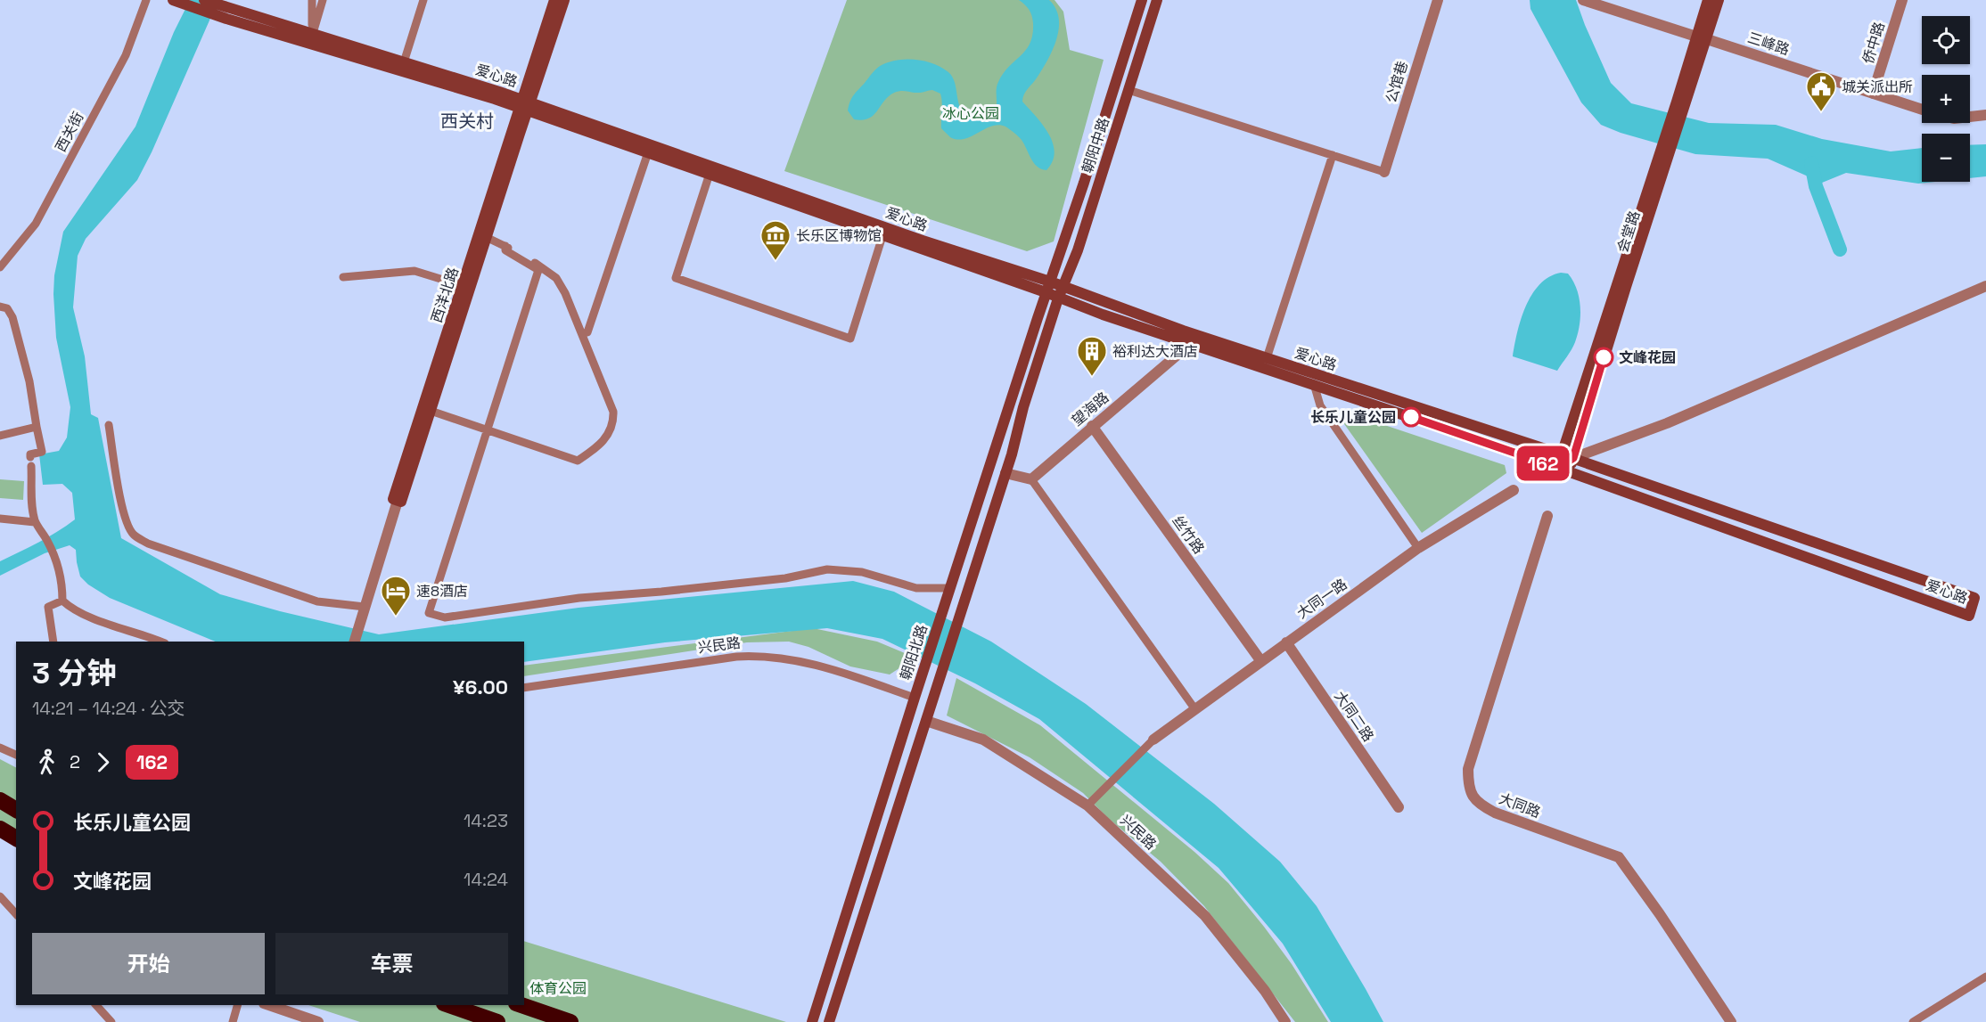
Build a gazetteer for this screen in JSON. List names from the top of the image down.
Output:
{
  "streets": {
    "main road": [
      "爱心路",
      "朝阳中路",
      "会堂路",
      "西洋北路",
      "朝阳北路"
    ],
    "street": [
      "侨中路",
      "三峰路",
      "公馆巷",
      "西关街",
      "望海路",
      "丝竹路",
      "大同一路",
      "兴民路",
      "大同二路",
      "大同路"
    ]
  },
  "crossings": [
    ["侨中路", "三峰路"],
    ["三峰路", "会堂路"],
    ["爱心路", "朝阳中路"],
    ["爱心路", "会堂路"],
    ["爱心路", "西洋北路"],
    ["爱心路", "望海路"],
    ["爱心路", "朝阳北路"],
    ["朝阳中路", "朝阳北路"],
    ["望海路", "丝竹路"],
    ["丝竹路", "大同一路"],
    ["大同一路", "大同二路"],
    ["兴民路", "朝阳北路"]
  ],
  "districts": ["西关村"],
  "parks": ["冰心公园", "体育公园"],
  "places": {
    "public building": ["城关派出所"],
    "museum": ["长乐区博物馆"],
    "other": ["文峰花园", "长乐儿童公园"],
    "building": ["裕利达大酒店"],
    "hotel": ["速8酒店"]
  },
  "lines": ["bus line 162"],
  "page": {
    "on_map": "162",
    "map_buttons": ["+", "−"],
    "heading": ["3 分钟", "14:21 – 14:24 · 公交", "¥6.00"],
    "legs": ["2", "162"],
    "list": [
      {
        "name": "长乐儿童公园",
        "value": "14:23"
      },
      {
        "name": "文峰花园",
        "value": "14:24"
      }
    ],
    "buttons": ["开始", "车票"]
  }
}
